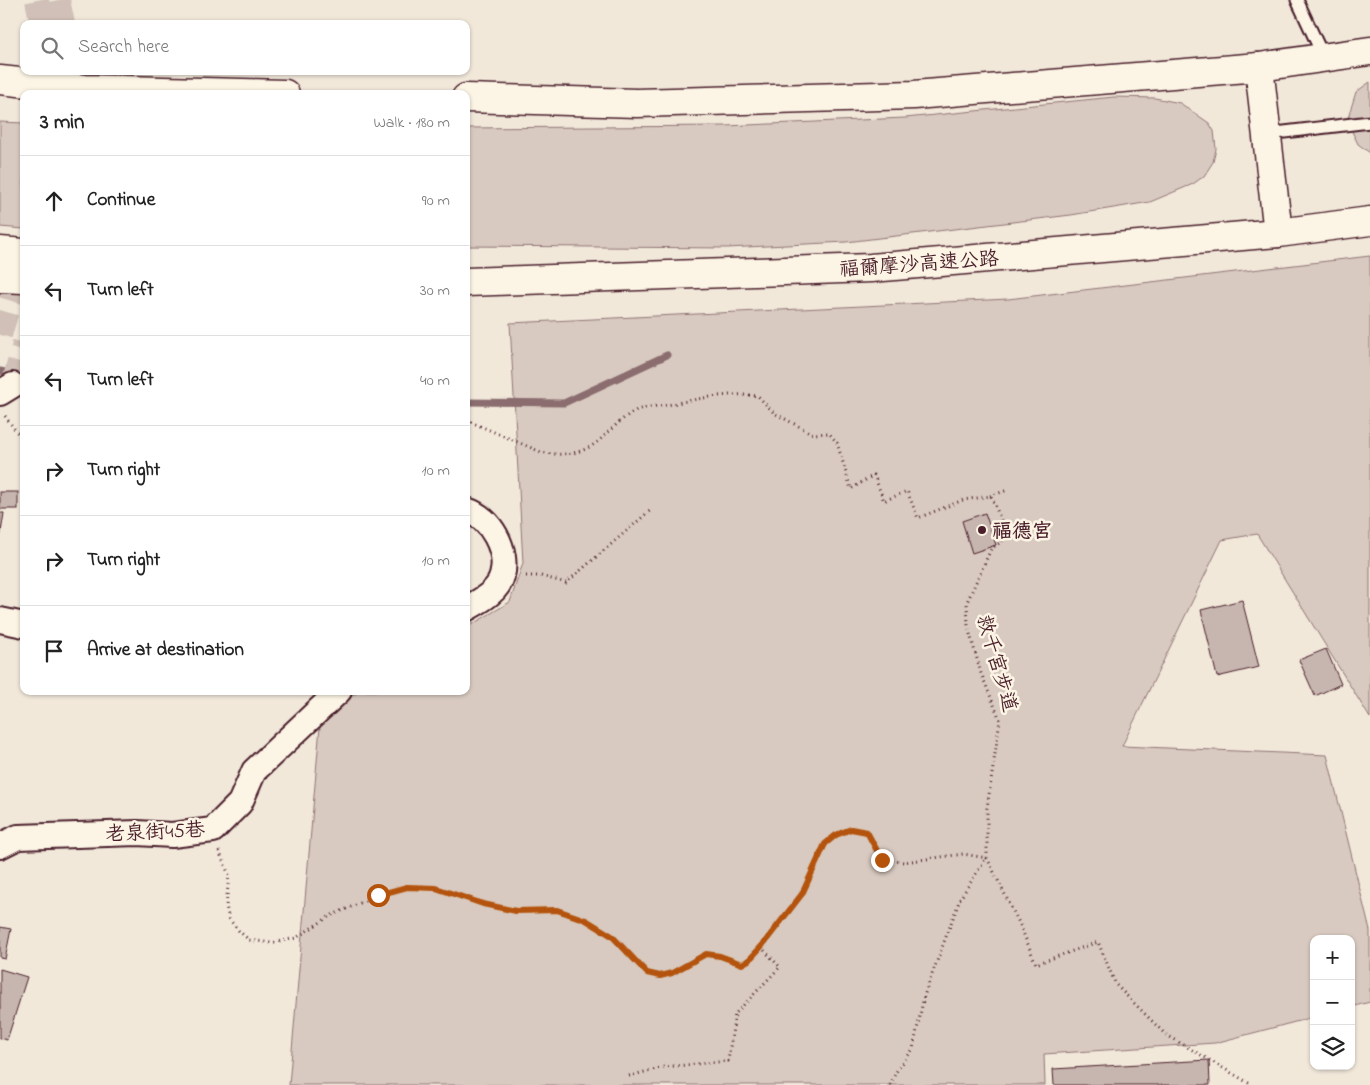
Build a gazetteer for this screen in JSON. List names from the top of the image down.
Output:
{
  "streets": {
    "highway": ["福爾摩沙高速公路"],
    "street": ["老泉街45巷"],
    "path": ["救千宮步道"]
  },
  "places": ["福德宮"],
  "page": {
    "search": "Search here",
    "heading": ["3 min", "Walk · 180 m"],
    "list": [
      ["Continue", "90 m"],
      ["Turn left", "30 m"],
      ["Turn left", "40 m"],
      ["Turn right", "10 m"],
      ["Turn right", "10 m"],
      "Arrive at destination"
    ],
    "map_buttons": ["+", "−"]
  }
}
